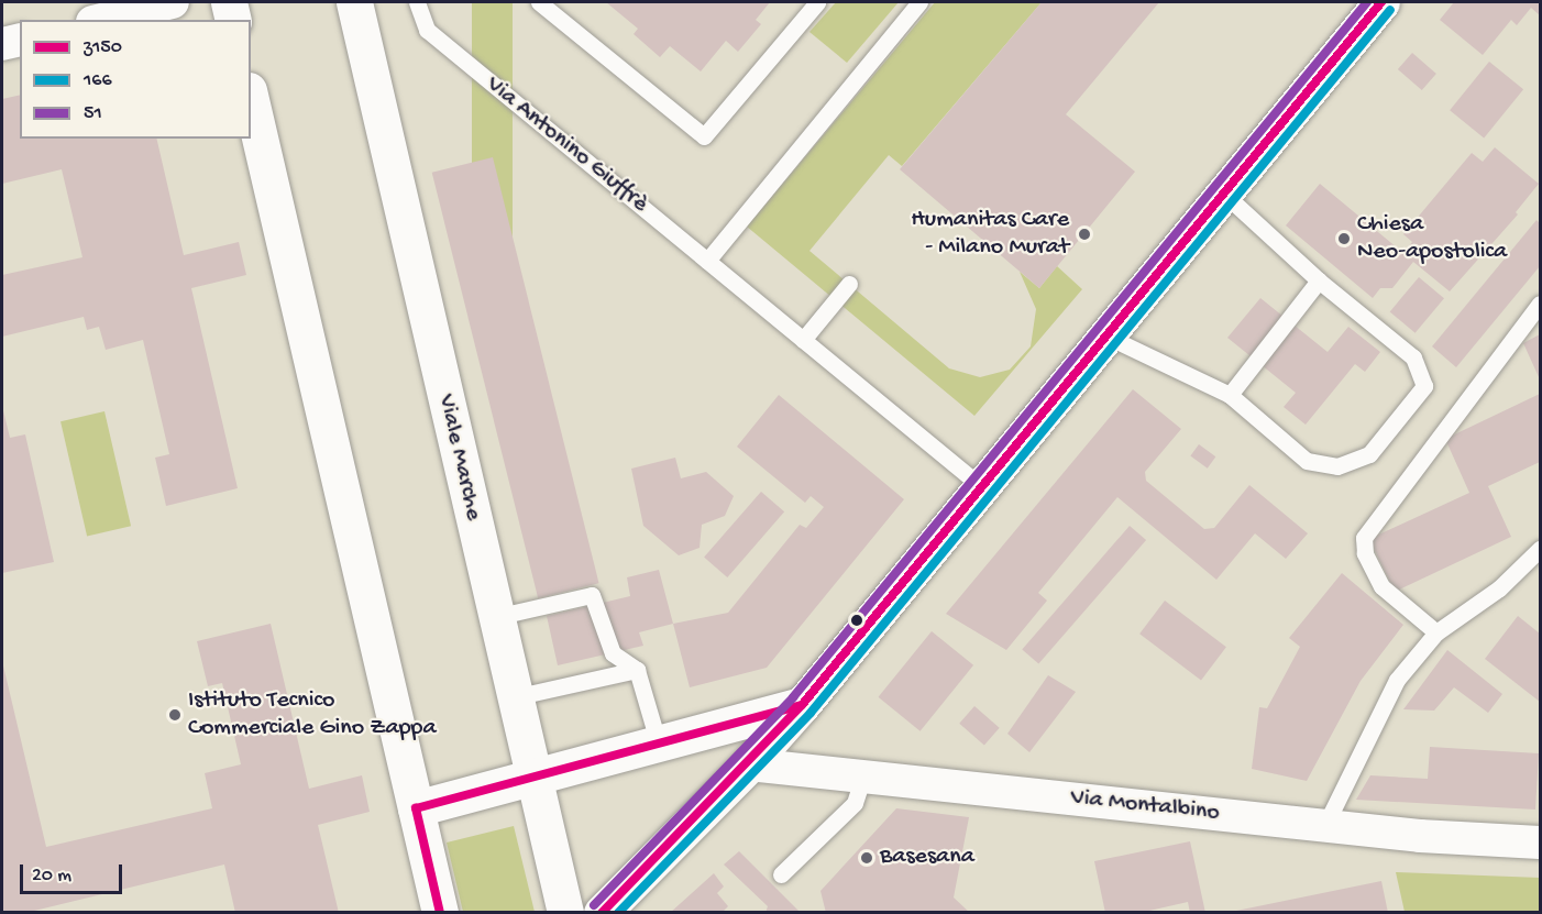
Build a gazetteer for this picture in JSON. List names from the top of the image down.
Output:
{
  "streets": {
    "main road": ["Viale Marche"],
    "street": ["Via Montalbino"],
    "lane": ["Via Antonino Giuffrè"]
  },
  "places": [
    "Humanitas Care - Milano Murat",
    "Chiesa Neo-apostolica",
    "Istituto Tecnico Commerciale Gino Zappa",
    "Basesana"
  ],
  "lines": ["transit line z150", "transit line 51", "transit line 166"],
  "legend": ["z150", "166", "51"],
  "scale_bar": "20 m"
}
